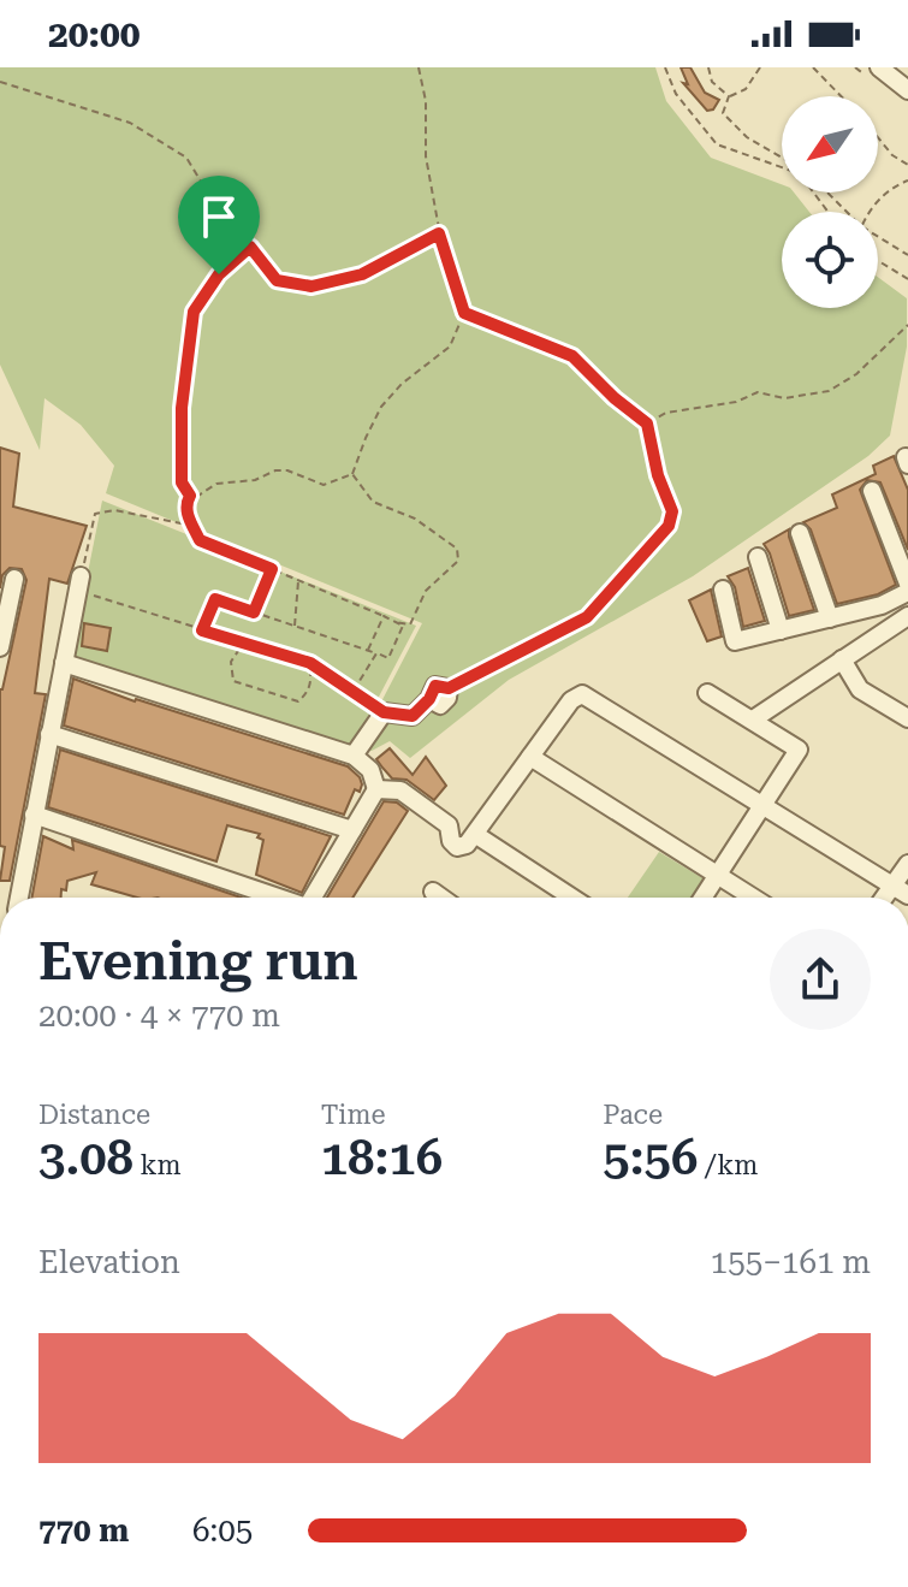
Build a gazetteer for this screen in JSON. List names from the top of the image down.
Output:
{
  "north": "bottom left",
  "page": {
    "status": "20:00",
    "heading": ["Evening run", "20:00 · 4 × 770 m"],
    "stats": [
      ["Distance", "3.08 km"],
      ["Time", "18:16"],
      ["Pace", "5:56 /km"]
    ],
    "chart": ["Elevation", "155–161 m"],
    "list": [
      {
        "name": "770 m",
        "note": "6:05"
      }
    ]
  }
}
